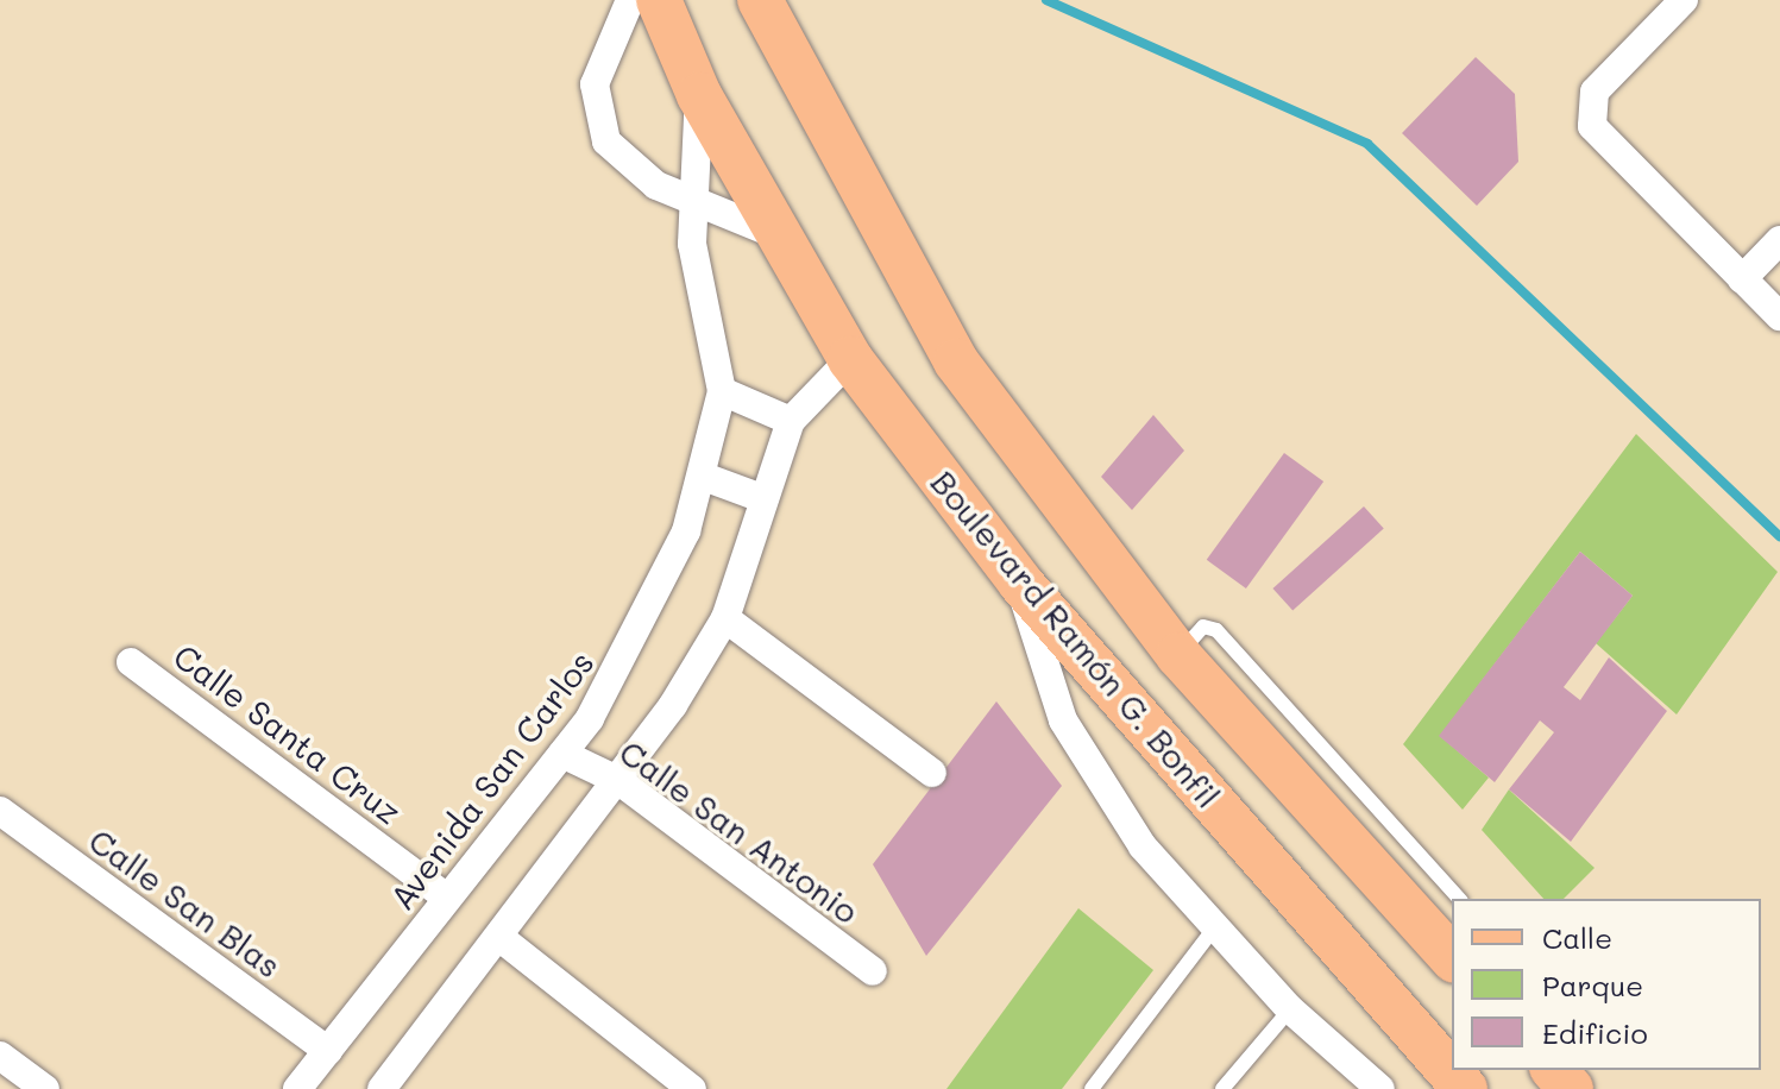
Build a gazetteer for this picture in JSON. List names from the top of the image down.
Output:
{
  "streets": {
    "main road": ["Boulevard Ramón G. Bonfil"],
    "street": [
      "Calle Santa Cruz",
      "Avenida San Carlos",
      "Calle San Antonio",
      "Calle San Blas"
    ]
  },
  "crossings": [
    ["Boulevard Ramón G. Bonfil", "Avenida San Carlos"],
    ["Calle Santa Cruz", "Avenida San Carlos"],
    ["Avenida San Carlos", "Calle San Antonio"],
    ["Avenida San Carlos", "Calle San Blas"]
  ],
  "legend": ["Calle", "Parque", "Edificio"]
}
